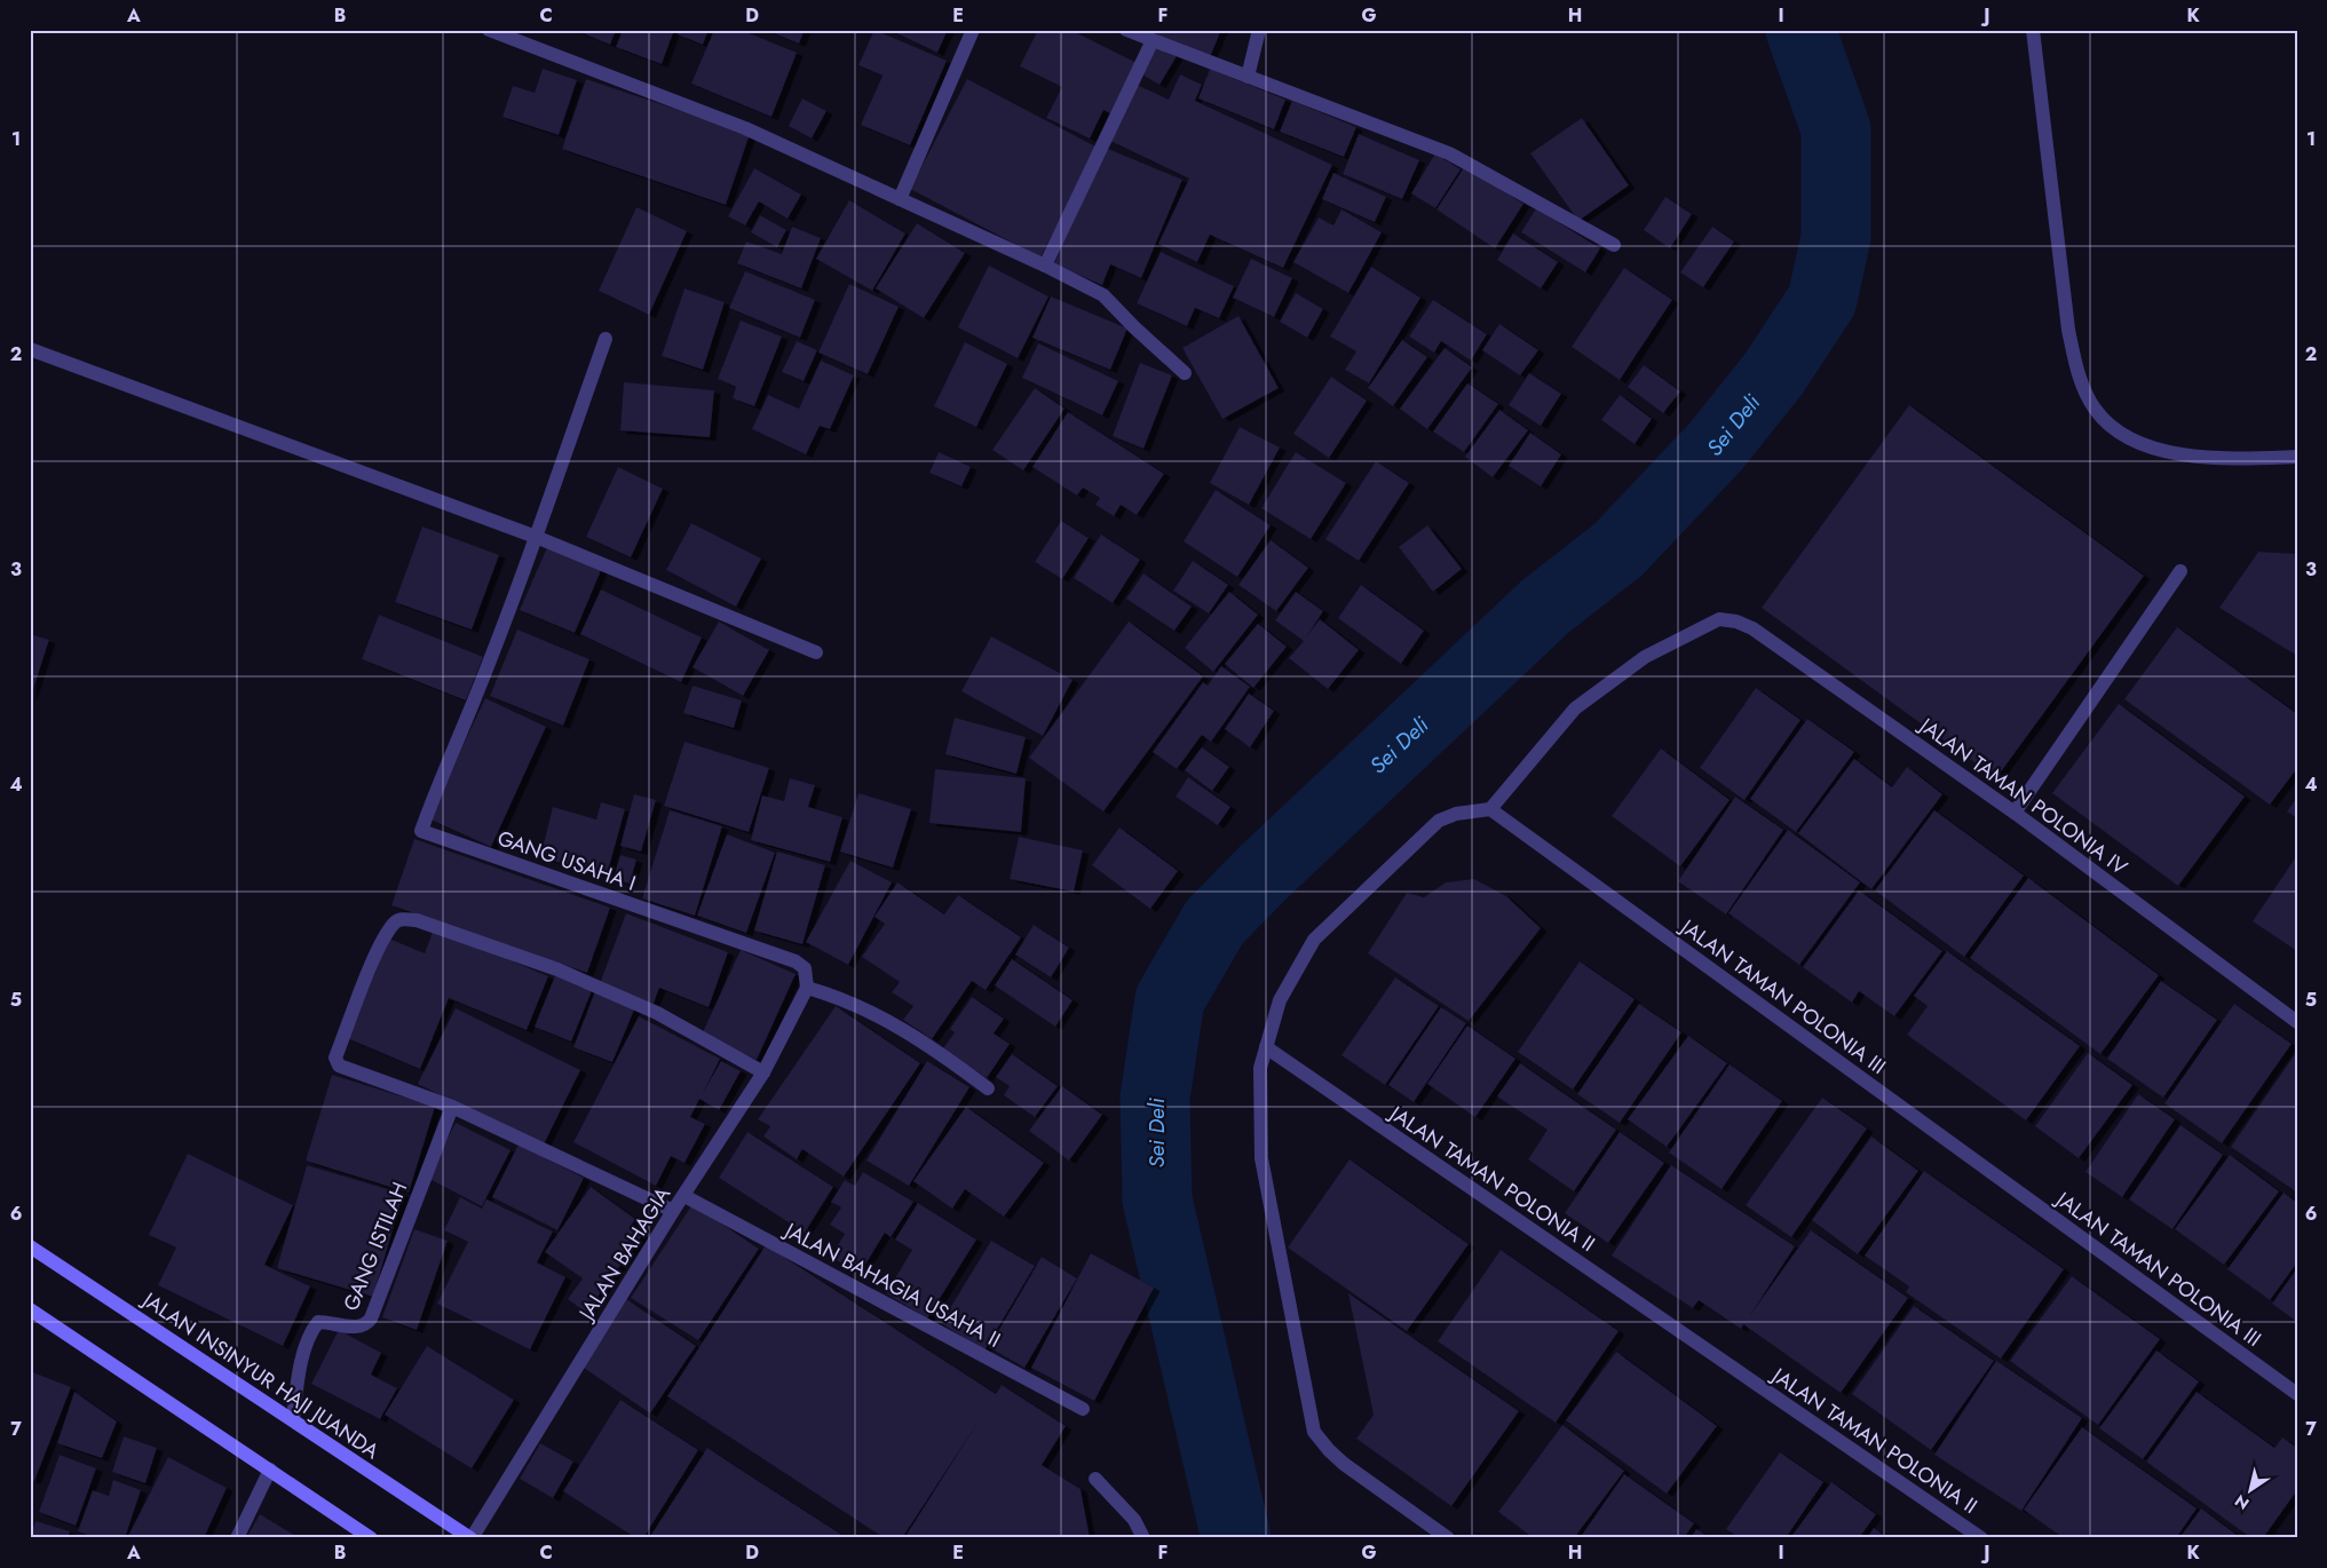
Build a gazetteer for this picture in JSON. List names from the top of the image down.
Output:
{
  "streets": {
    "main road": ["JALAN INSINYUR HAJI JUANDA"],
    "street": [
      "JALAN TAMAN POLONIA IV",
      "GANG USAHA I",
      "JALAN TAMAN POLONIA III",
      "JALAN TAMAN POLONIA II",
      "GANG ISTILAH",
      "JALAN BAHAGIA",
      "JALAN BAHAGIA USAHA II"
    ]
  },
  "crossings": [
    ["JALAN TAMAN POLONIA IV", "JALAN TAMAN POLONIA III"],
    ["GANG USAHA I", "JALAN BAHAGIA"],
    ["GANG ISTILAH", "JALAN INSINYUR HAJI JUANDA"],
    ["JALAN BAHAGIA", "JALAN BAHAGIA USAHA II"],
    ["JALAN BAHAGIA", "JALAN INSINYUR HAJI JUANDA"]
  ],
  "water": ["Sei Deli"],
  "north": "bottom left",
  "grid": {
    "columns": [
      "A",
      "B",
      "C",
      "D",
      "E",
      "F",
      "G",
      "H",
      "I",
      "J",
      "K"
    ],
    "rows": [
      "1",
      "2",
      "3",
      "4",
      "5",
      "6",
      "7"
    ]
  }
}
